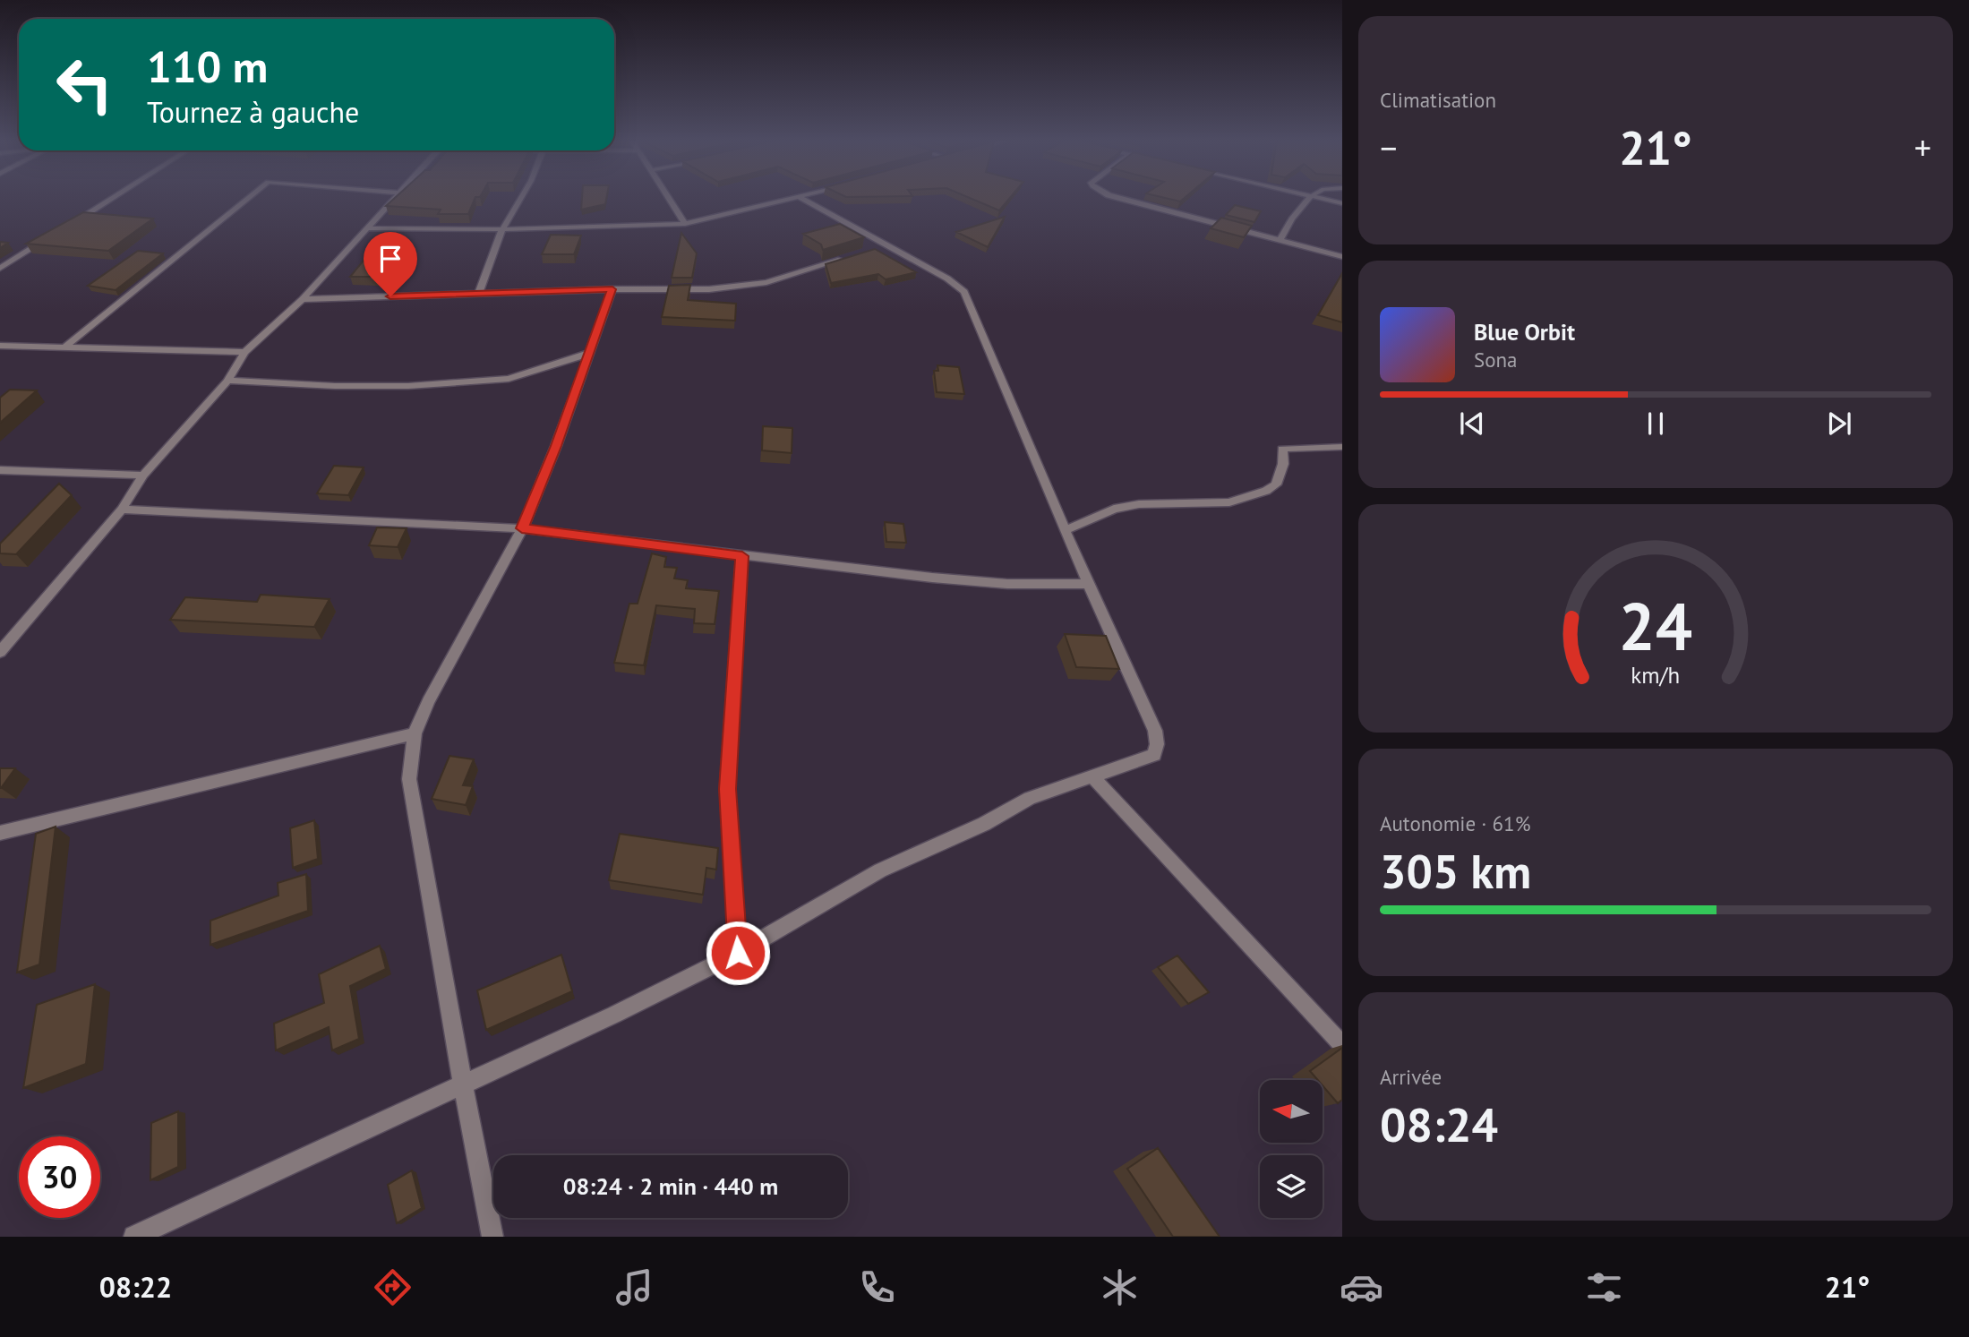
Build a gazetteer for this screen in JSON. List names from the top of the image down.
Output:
{
  "north": "left",
  "page": {
    "tile": [
      "Climatisation",
      ["Autonomie · 61%", "305 km"],
      ["Arrivée", "08:24"]
    ],
    "turn": ["110 m", "Tournez à gauche"],
    "heat": ["−", "21°", "+"],
    "song": ["Blue Orbit", "Sona"],
    "limit": "30",
    "trip": "08:24 · 2 min · 440 m",
    "tabs": ["08:22", "21°"],
    "gauge": ["24", "km/h"]
  }
}
